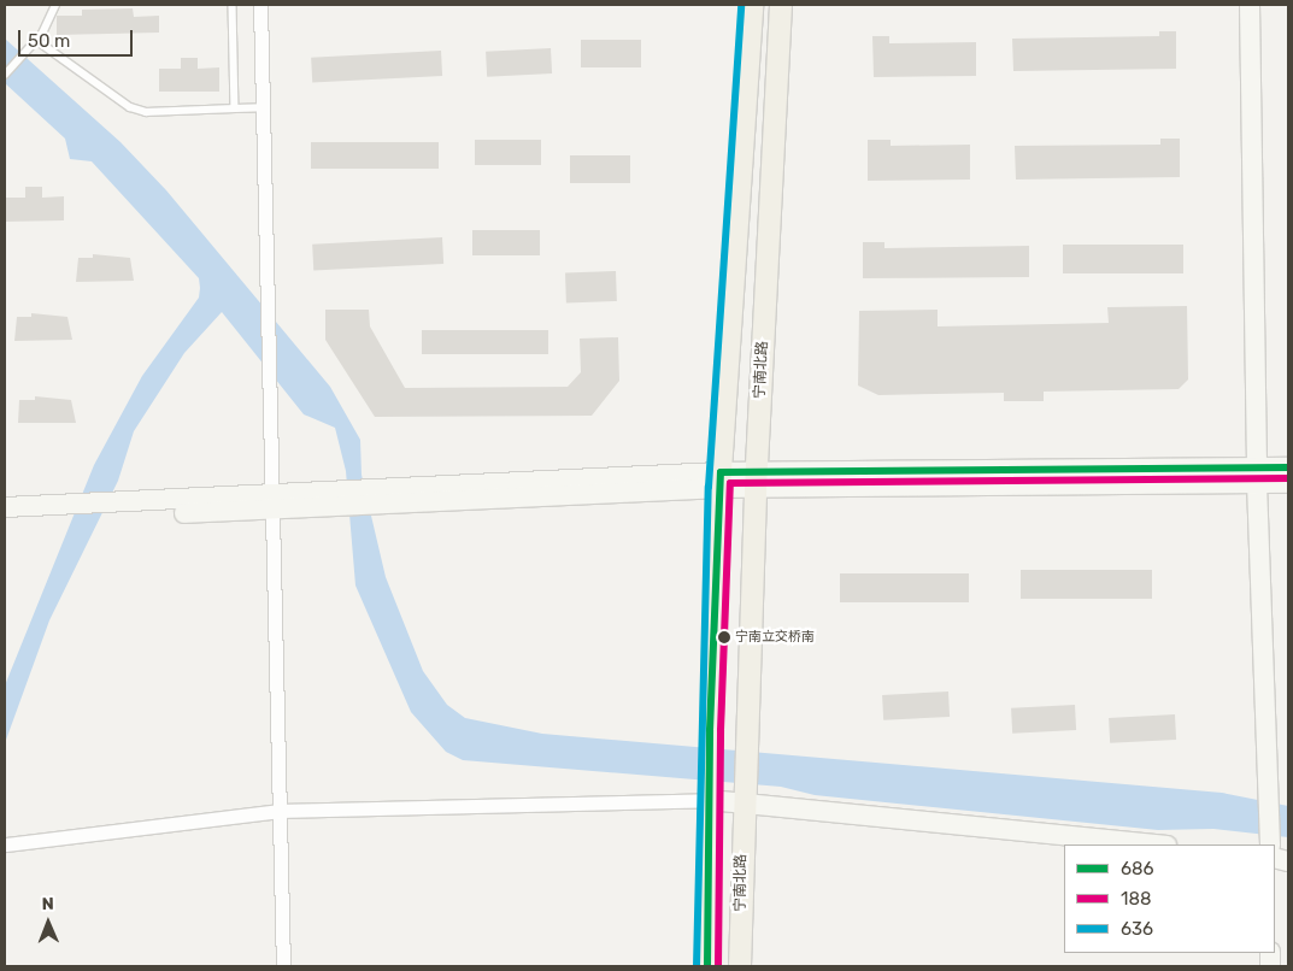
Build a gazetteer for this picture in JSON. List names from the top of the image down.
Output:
{
  "streets": {
    "main road": ["宁南北路"]
  },
  "places": ["宁南立交桥南"],
  "lines": ["transit line 636", "transit line 686", "transit line 188"],
  "legend": ["686", "188", "636"],
  "scale_bar": "50 m",
  "north": "top"
}
